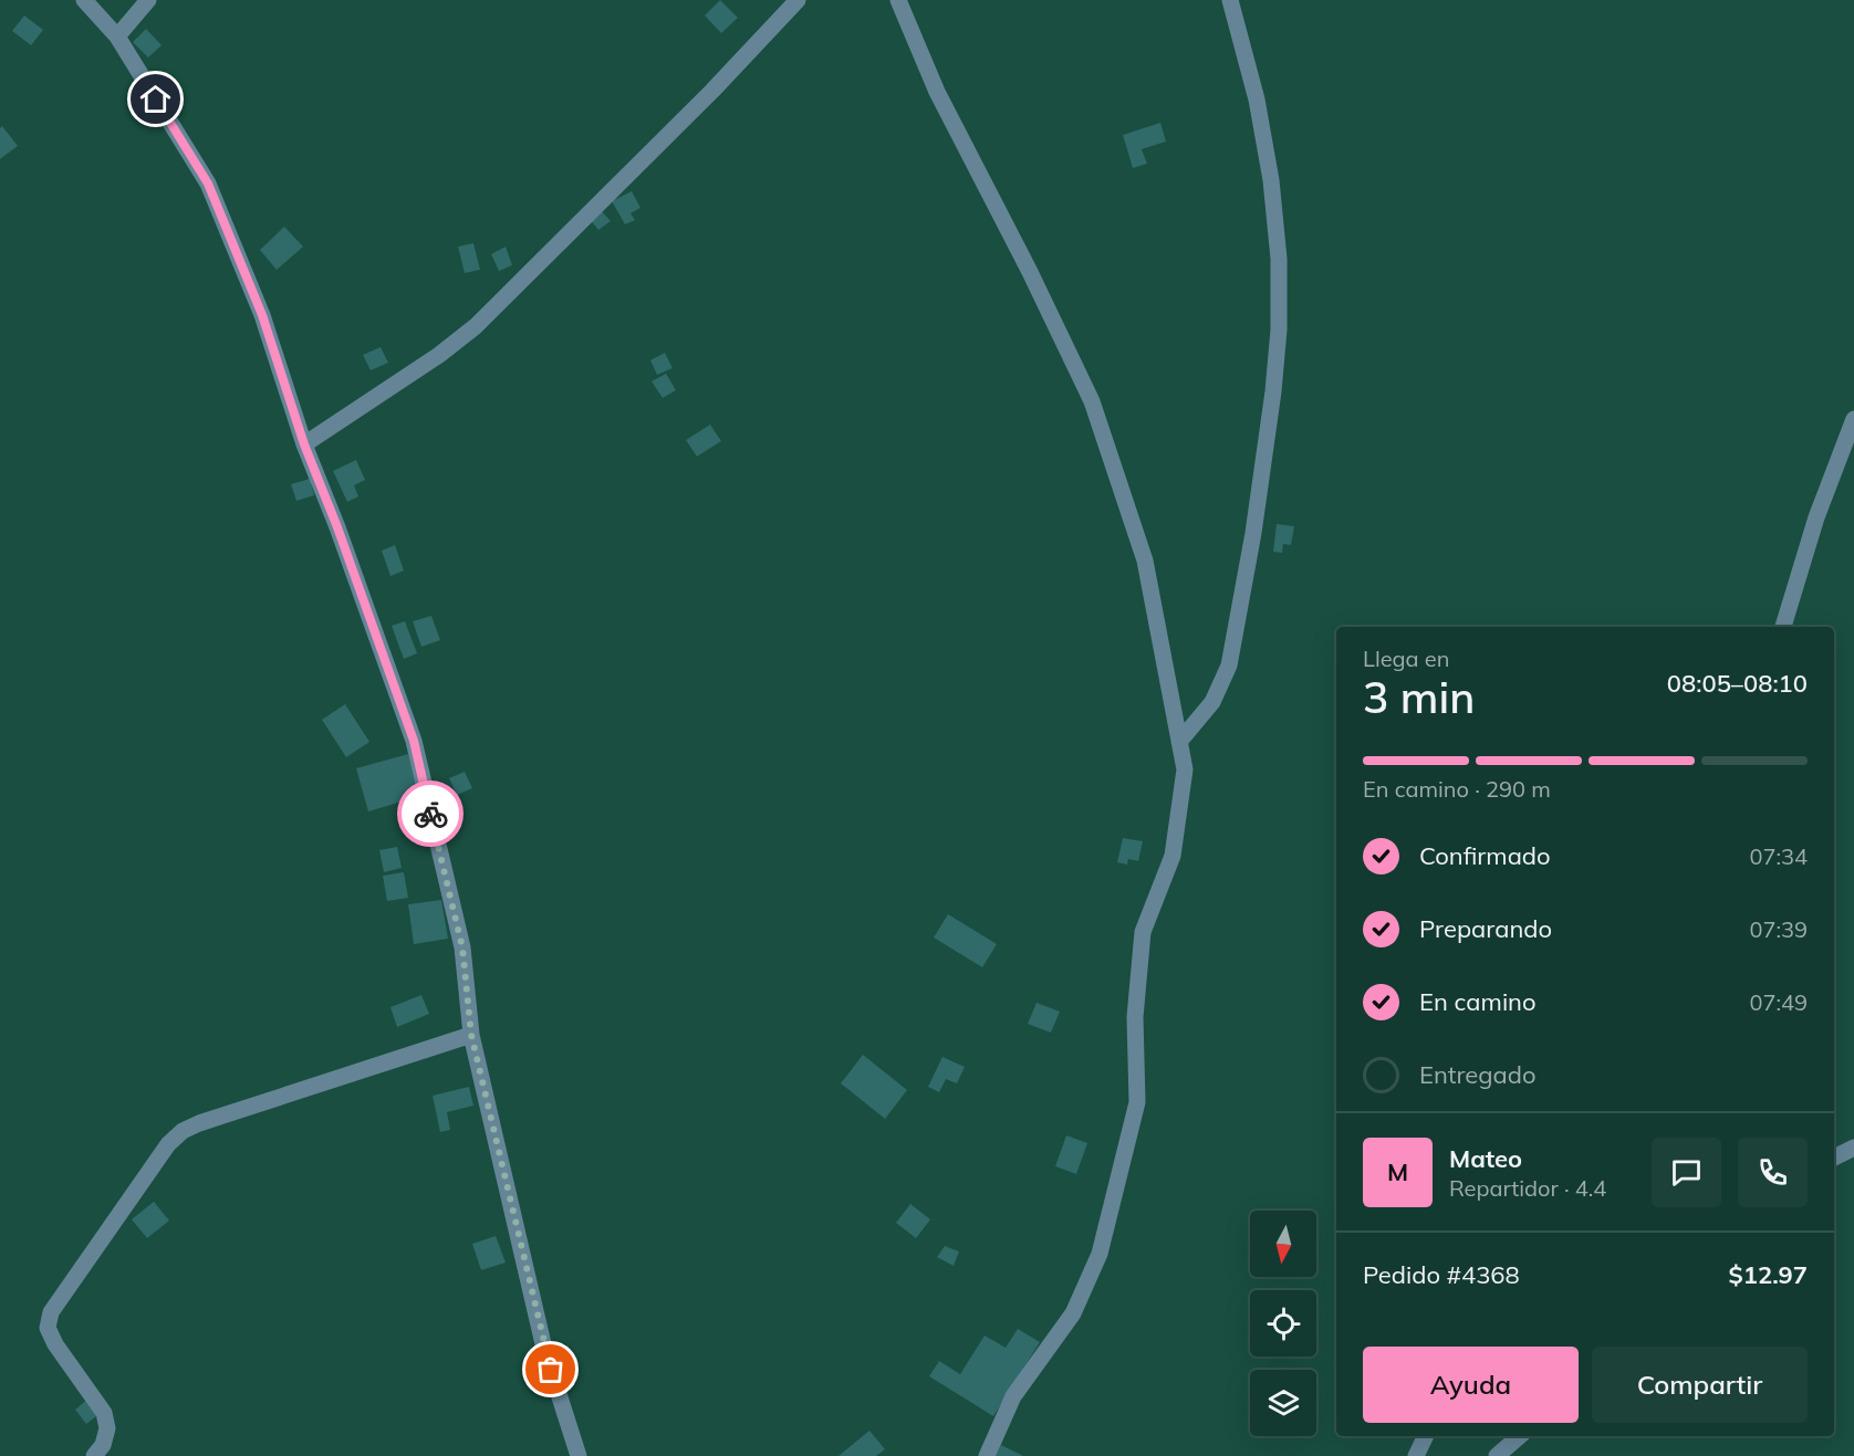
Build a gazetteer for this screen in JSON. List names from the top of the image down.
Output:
{
  "north": "bottom",
  "page": {
    "heading": ["3 min", "Llega en", "08:05–08:10"],
    "panel": [
      "Mateo",
      "Repartidor · 4.4",
      "Pedido #4368",
      "$12.97"
    ],
    "bar": "En camino · 290 m",
    "list": [
      ["Confirmado", "07:34"],
      ["Preparando", "07:39"],
      ["En camino", "07:49"],
      "Entregado"
    ],
    "round": "M",
    "buttons": ["Ayuda", "Compartir"]
  }
}
